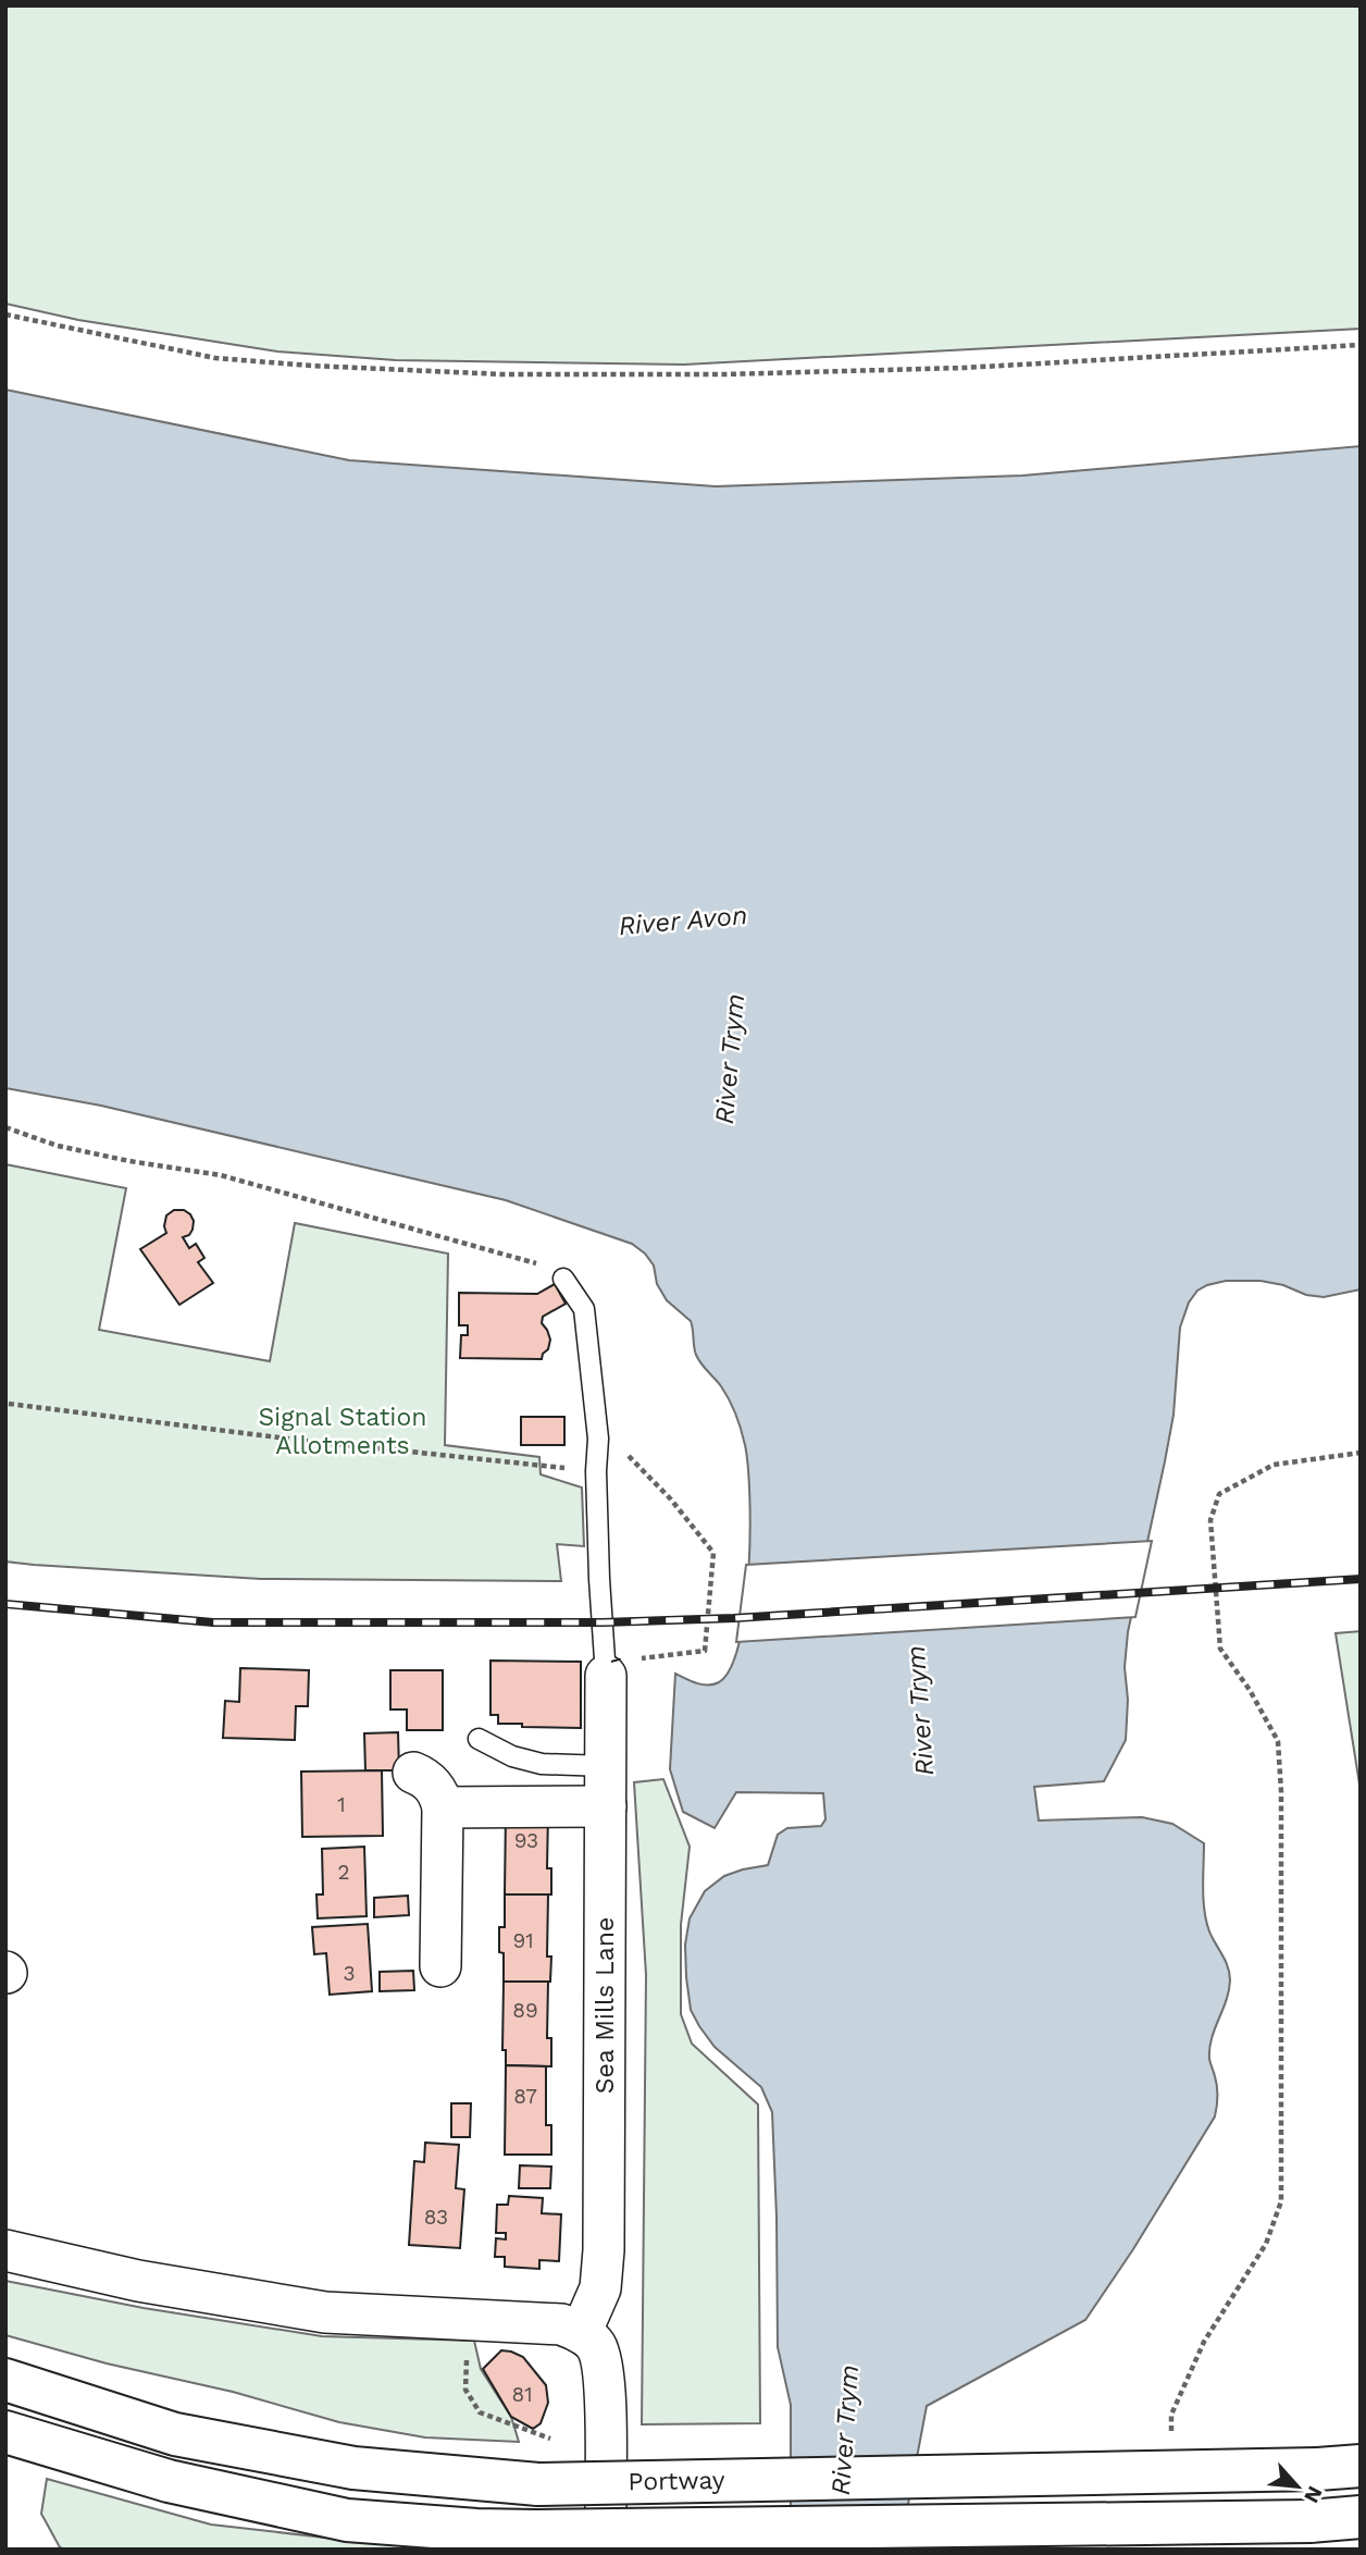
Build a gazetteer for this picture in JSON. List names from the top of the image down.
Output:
{
  "streets": {
    "highway": ["Portway"],
    "street": ["Sea Mills Lane"]
  },
  "water": ["River Avon", "River Trym"],
  "parks": ["Signal Station Allotments"],
  "house_numbers": [
    "1",
    "93",
    "2",
    "91",
    "3",
    "89",
    "87",
    "83",
    "81"
  ],
  "north": "bottom right"
}
